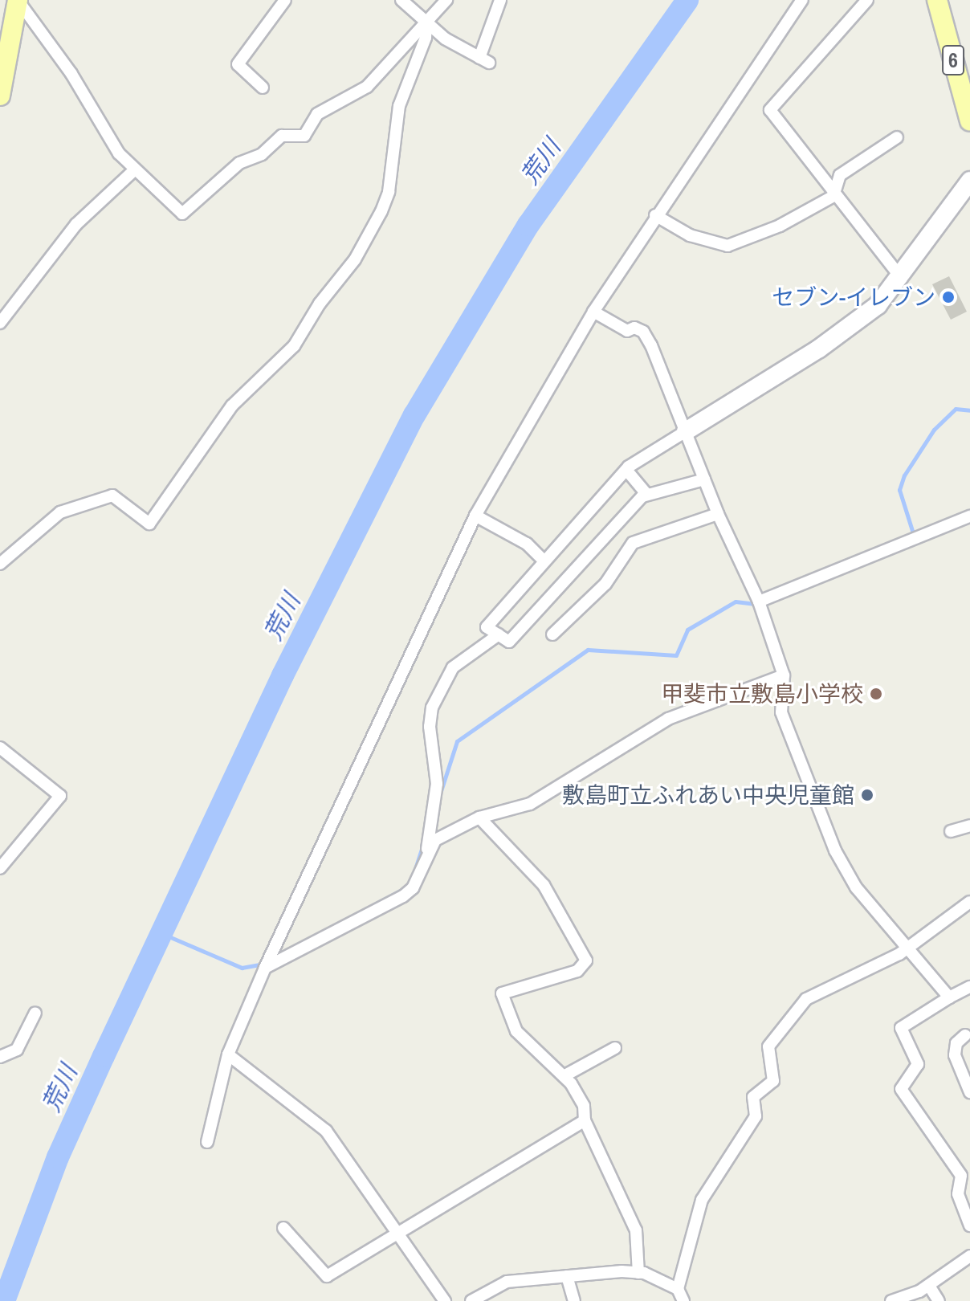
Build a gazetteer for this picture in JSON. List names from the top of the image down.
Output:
{
  "streets": {
    "main road": ["6"]
  },
  "water": ["荒川"],
  "places": ["セブン-イレブン", "甲斐市立敷島小学校", "敷島町立ふれあい中央児童館"]
}
